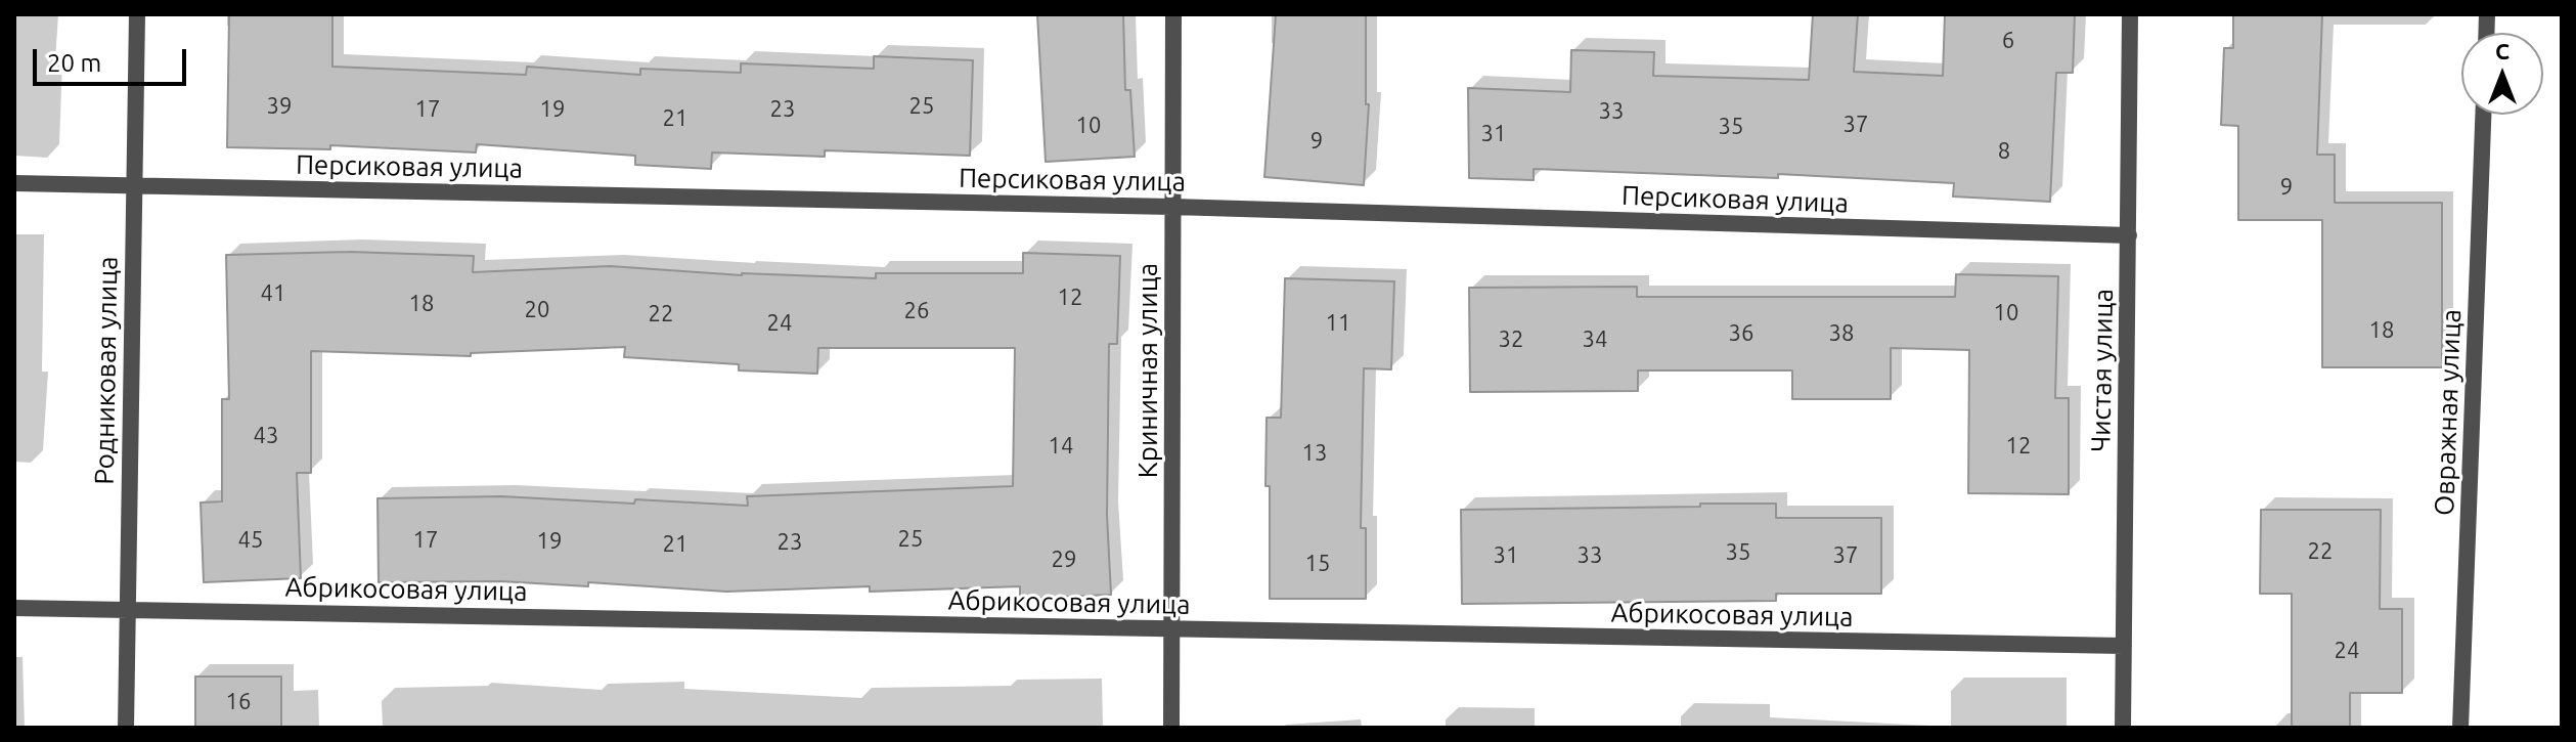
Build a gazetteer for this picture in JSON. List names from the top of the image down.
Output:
{
  "streets": {
    "street": [
      "Персиковая улица",
      "Родниковая улица",
      "Криничная улица",
      "Чистая улица",
      "Овражная улица",
      "Абрикосовая улица"
    ]
  },
  "crossings": [
    ["Персиковая улица", "Родниковая улица"],
    ["Персиковая улица", "Криничная улица"],
    ["Персиковая улица", "Чистая улица"],
    ["Родниковая улица", "Абрикосовая улица"],
    ["Криничная улица", "Абрикосовая улица"],
    ["Чистая улица", "Абрикосовая улица"]
  ],
  "house_numbers": [
    "6",
    "39",
    "25",
    "17",
    "19",
    "23",
    "33",
    "21",
    "37",
    "10",
    "35",
    "31",
    "9",
    "8",
    "9",
    "41",
    "12",
    "18",
    "20",
    "26",
    "10",
    "22",
    "24",
    "11",
    "18",
    "36",
    "38",
    "32",
    "34",
    "43",
    "14",
    "12",
    "13",
    "25",
    "45",
    "17",
    "19",
    "23",
    "21",
    "22",
    "35",
    "31",
    "33",
    "37",
    "29",
    "15",
    "24",
    "16"
  ],
  "scale_bar": "20 m",
  "north": "top"
}
